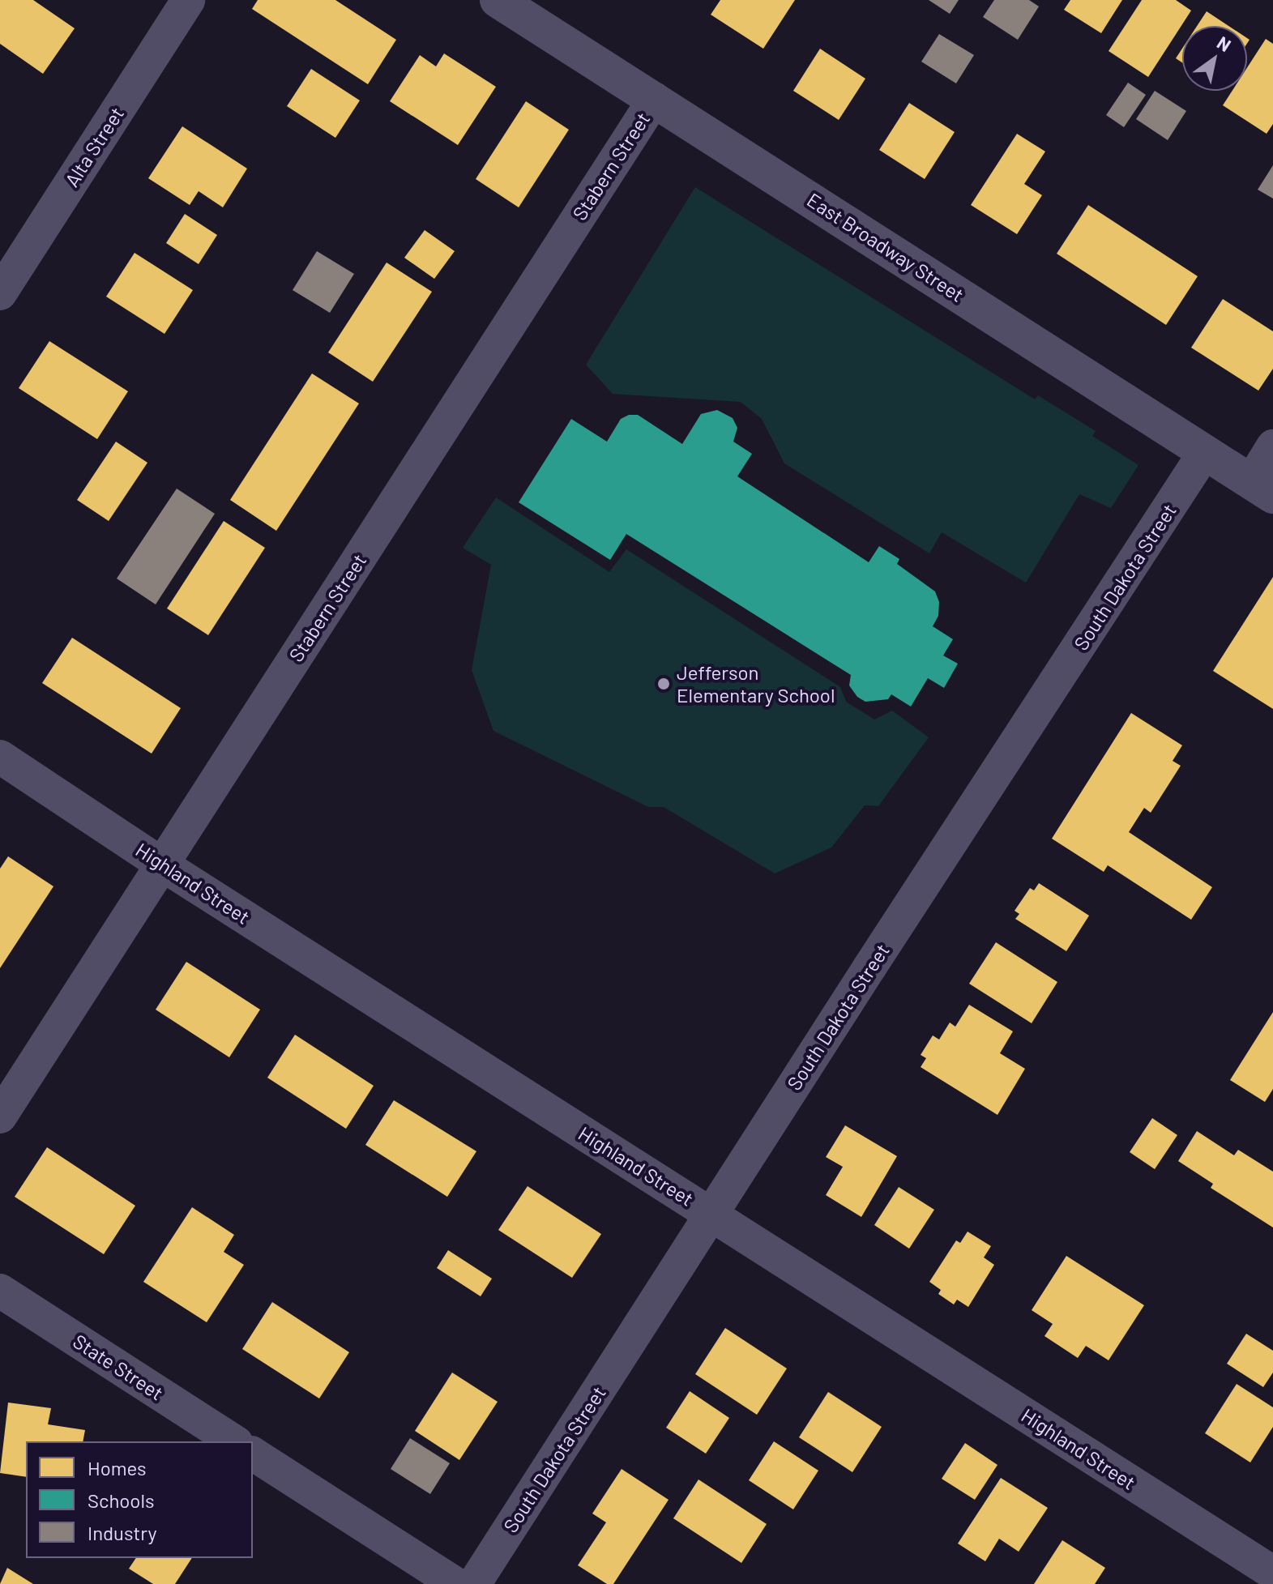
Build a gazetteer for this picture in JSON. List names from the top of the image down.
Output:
{
  "streets": {
    "street": [
      "Alta Street",
      "Stabern Street",
      "East Broadway Street",
      "South Dakota Street",
      "Highland Street",
      "State Street"
    ]
  },
  "crossings": [
    ["Stabern Street", "East Broadway Street"],
    ["Stabern Street", "Highland Street"],
    ["East Broadway Street", "South Dakota Street"],
    ["South Dakota Street", "Highland Street"]
  ],
  "places": ["Jefferson Elementary School"],
  "legend": ["Homes", "Schools", "Industry"],
  "north": "top right"
}
